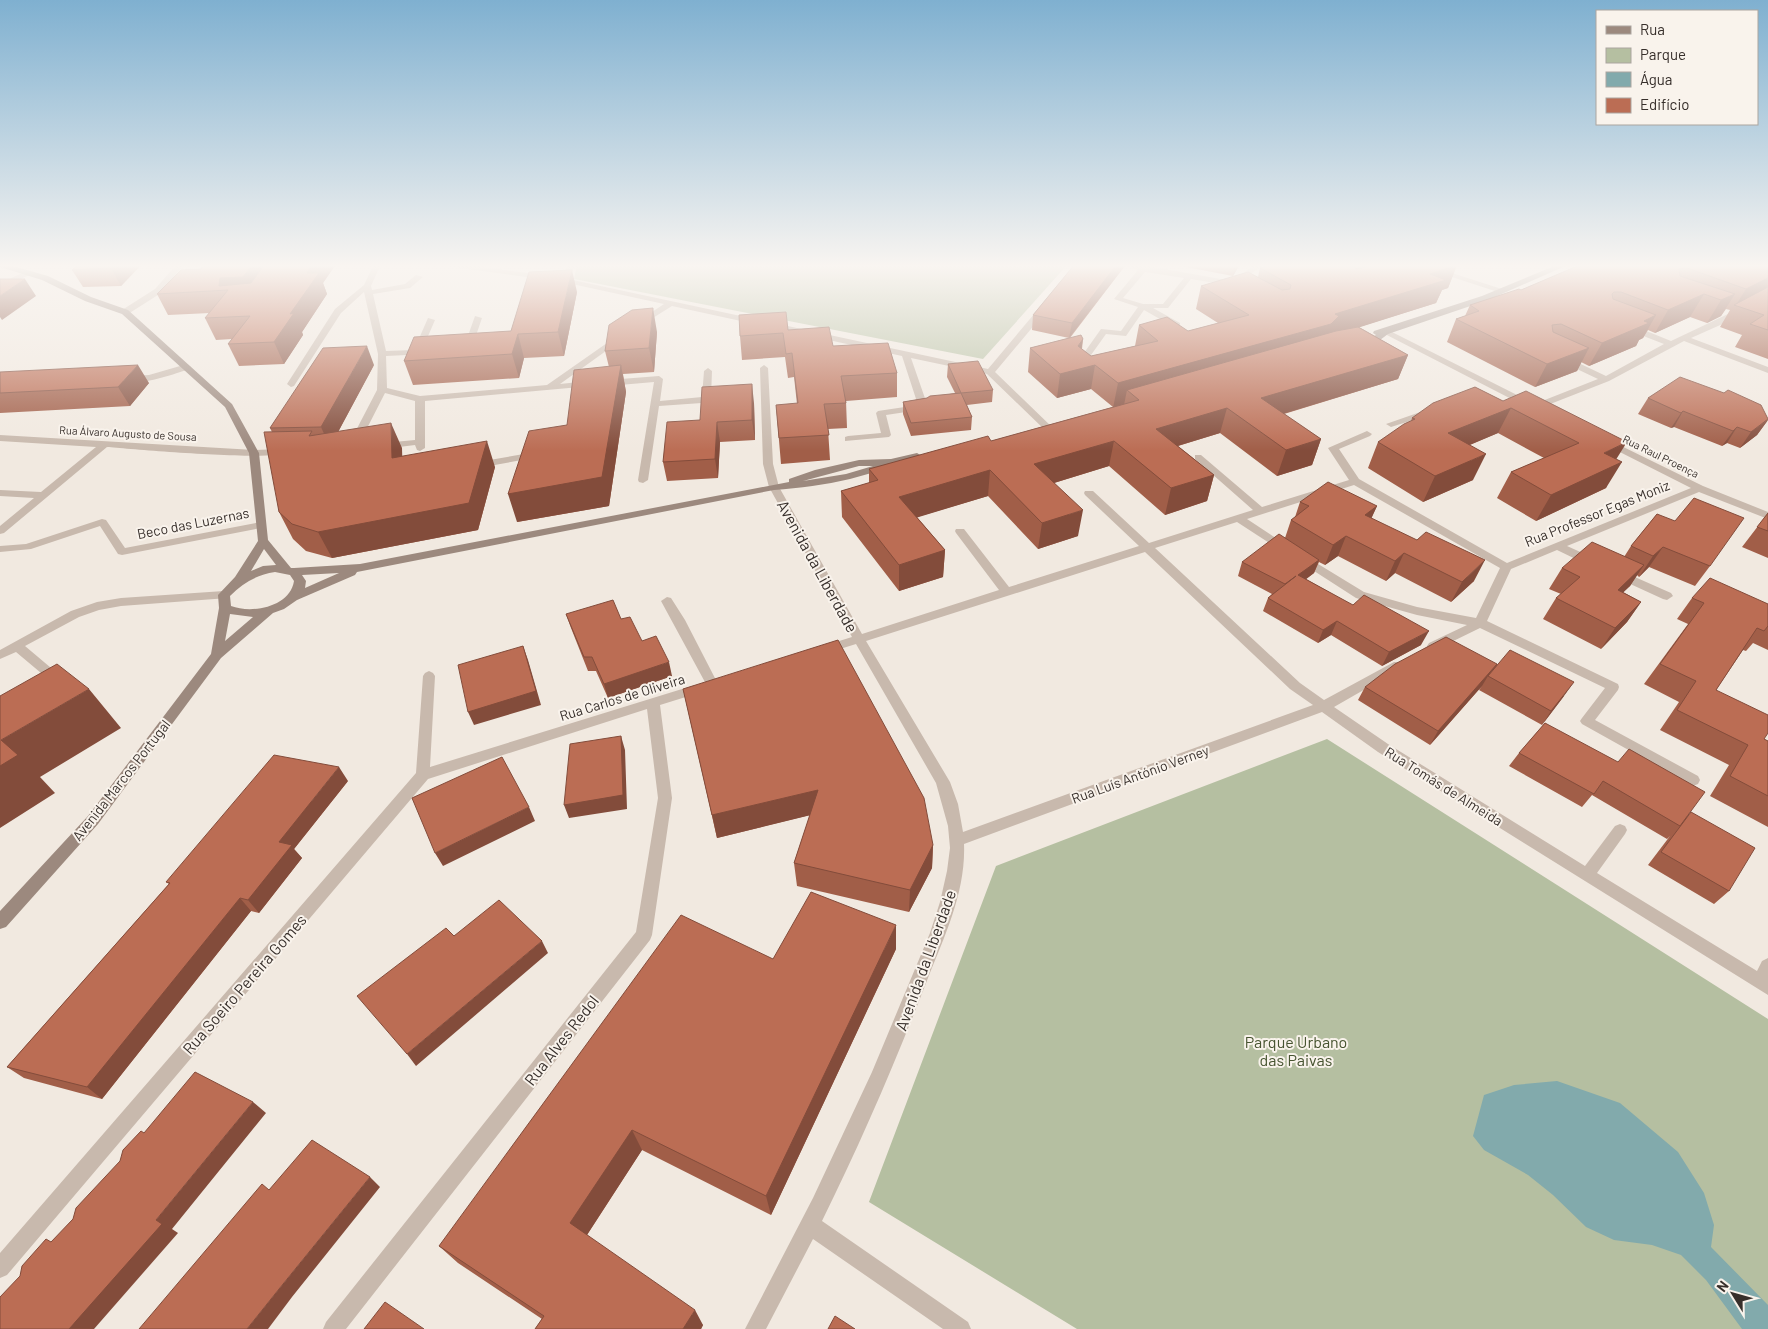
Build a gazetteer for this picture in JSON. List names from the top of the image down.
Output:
{
  "streets": {
    "main road": ["Avenida Marcos Portugal"],
    "street": [
      "Rua Álvaro Augusto de Sousa",
      "Rua Raul Proença",
      "Rua Professor Egas Moniz",
      "Beco das Luzernas",
      "Avenida da Liberdade",
      "Rua Carlos de Oliveira",
      "Rua Luís António Verney",
      "Rua Tomás de Almeida",
      "Rua Soeiro Pereira Gomes",
      "Rua Alves Redol"
    ]
  },
  "crossings": [
    ["Rua Raul Proença", "Rua Professor Egas Moniz"],
    ["Avenida da Liberdade", "Rua Luís António Verney"],
    ["Rua Carlos de Oliveira", "Rua Soeiro Pereira Gomes"],
    ["Rua Carlos de Oliveira", "Rua Alves Redol"],
    ["Rua Luís António Verney", "Rua Tomás de Almeida"]
  ],
  "parks": ["Parque Urbano das Paivas"],
  "legend": [
    "Rua",
    "Parque",
    "Água",
    "Edifício"
  ],
  "north": "top left"
}
